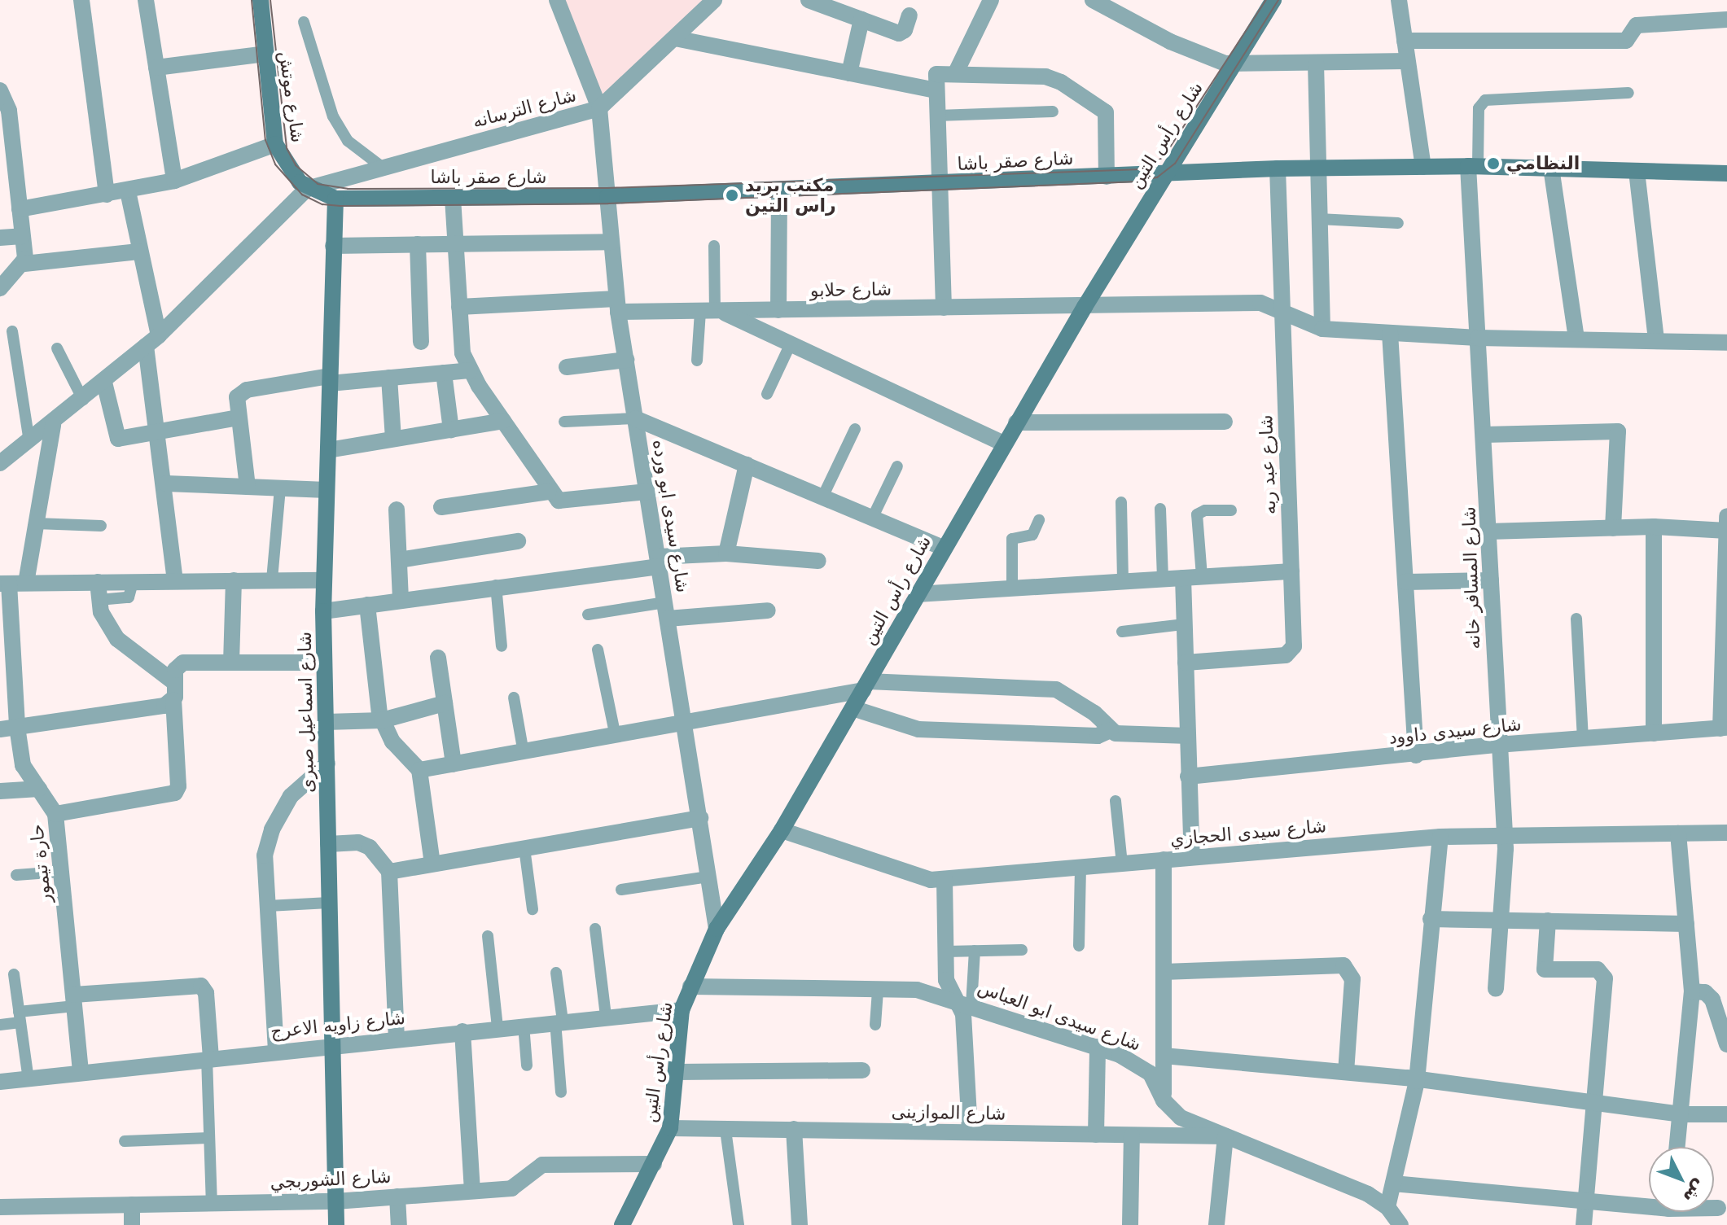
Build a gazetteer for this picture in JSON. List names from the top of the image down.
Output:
{
  "streets": {
    "main road": [
      "شارع موتش",
      "شارع رأس التين",
      "شارع صقر باشا",
      "شارع اسماعيل صبرى"
    ],
    "street": [
      "شارع الترسانه",
      "شارع حلابو",
      "شارع عبد ربه",
      "شارع سيدى ابو ورده",
      "شارع المسافر خانه",
      "شارع سيدى داوود",
      "شارع سيدى الحجازي",
      "حارة تيمور",
      "شارع سيدى ابو العباس",
      "شارع زاويه الاعرج",
      "شارع الموازينى",
      "شارع الشوربجي"
    ]
  },
  "crossings": [
    ["شارع موتش", "شارع الترسانه"],
    ["شارع موتش", "شارع صقر باشا"],
    ["شارع الترسانه", "شارع صقر باشا"],
    ["شارع الترسانه", "شارع سيدى ابو ورده"],
    ["شارع رأس التين", "شارع صقر باشا"],
    ["شارع رأس التين", "شارع حلابو"],
    ["شارع رأس التين", "شارع سيدى ابو ورده"],
    ["شارع رأس التين", "شارع سيدى الحجازي"],
    ["شارع رأس التين", "شارع سيدى ابو العباس"],
    ["شارع رأس التين", "شارع زاويه الاعرج"],
    ["شارع رأس التين", "شارع الموازينى"],
    ["شارع رأس التين", "شارع الشوربجي"],
    ["شارع صقر باشا", "شارع عبد ربه"],
    ["شارع صقر باشا", "شارع سيدى ابو ورده"],
    ["شارع صقر باشا", "شارع المسافر خانه"],
    ["شارع صقر باشا", "شارع اسماعيل صبرى"],
    ["شارع حلابو", "شارع عبد ربه"],
    ["شارع حلابو", "شارع سيدى ابو ورده"],
    ["شارع حلابو", "شارع المسافر خانه"],
    ["شارع المسافر خانه", "شارع سيدى داوود"],
    ["شارع المسافر خانه", "شارع سيدى الحجازي"],
    ["شارع اسماعيل صبرى", "شارع زاويه الاعرج"],
    ["شارع اسماعيل صبرى", "شارع الشوربجي"],
    ["حارة تيمور", "شارع زاويه الاعرج"],
    ["شارع سيدى ابو العباس", "شارع الموازينى"]
  ],
  "places": ["النظامي", "مكتب بريد راس التين"],
  "north": "bottom right"
}
